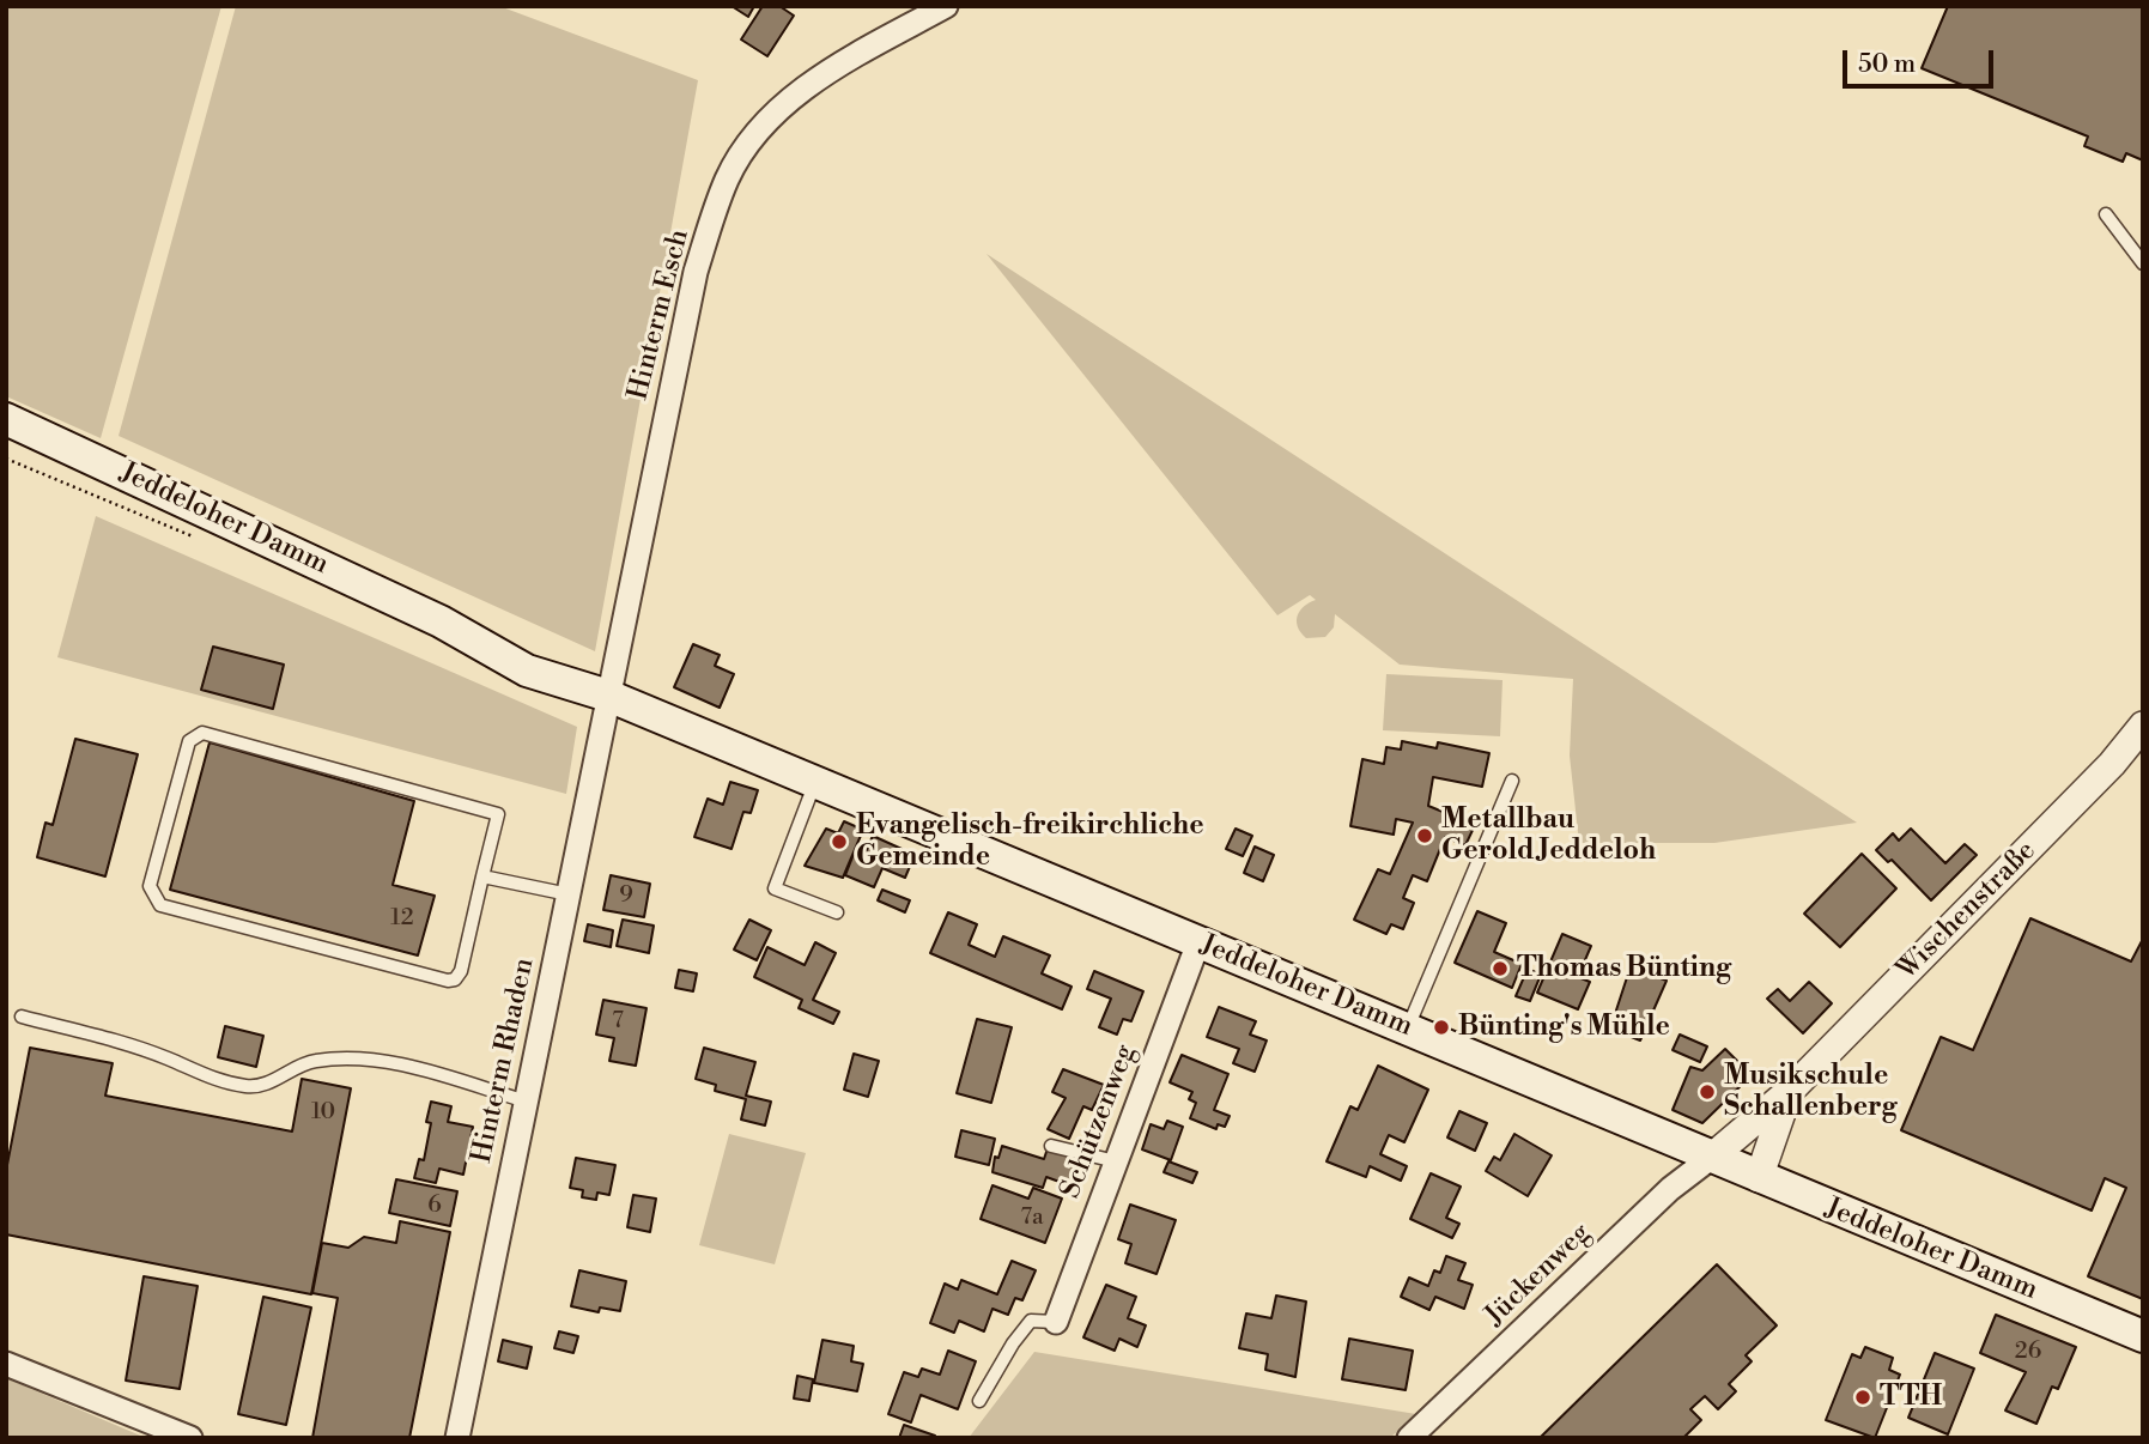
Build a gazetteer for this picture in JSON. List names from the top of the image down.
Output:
{
  "streets": {
    "main road": ["Jeddeloher Damm"],
    "street": [
      "Hinterm Esch",
      "Wischenstraße",
      "Hinterm Rhaden",
      "Schützenweg",
      "Jückenweg"
    ]
  },
  "crossings": [
    ["Hinterm Esch", "Jeddeloher Damm"],
    ["Hinterm Esch", "Hinterm Rhaden"],
    ["Jeddeloher Damm", "Wischenstraße"],
    ["Jeddeloher Damm", "Hinterm Rhaden"],
    ["Jeddeloher Damm", "Schützenweg"],
    ["Jeddeloher Damm", "Jückenweg"],
    ["Wischenstraße", "Jückenweg"]
  ],
  "places": [
    "Metallbau Gerold Jeddeloh",
    "Evangelisch-freikirchliche Gemeinde",
    "Thomas Bünting",
    "Bünting's Mühle",
    "Musikschule Schallenberg",
    "TTH"
  ],
  "house_numbers": [
    "9",
    "12",
    "7",
    "10",
    "6",
    "7a",
    "26"
  ],
  "scale_bar": "50 m"
}
